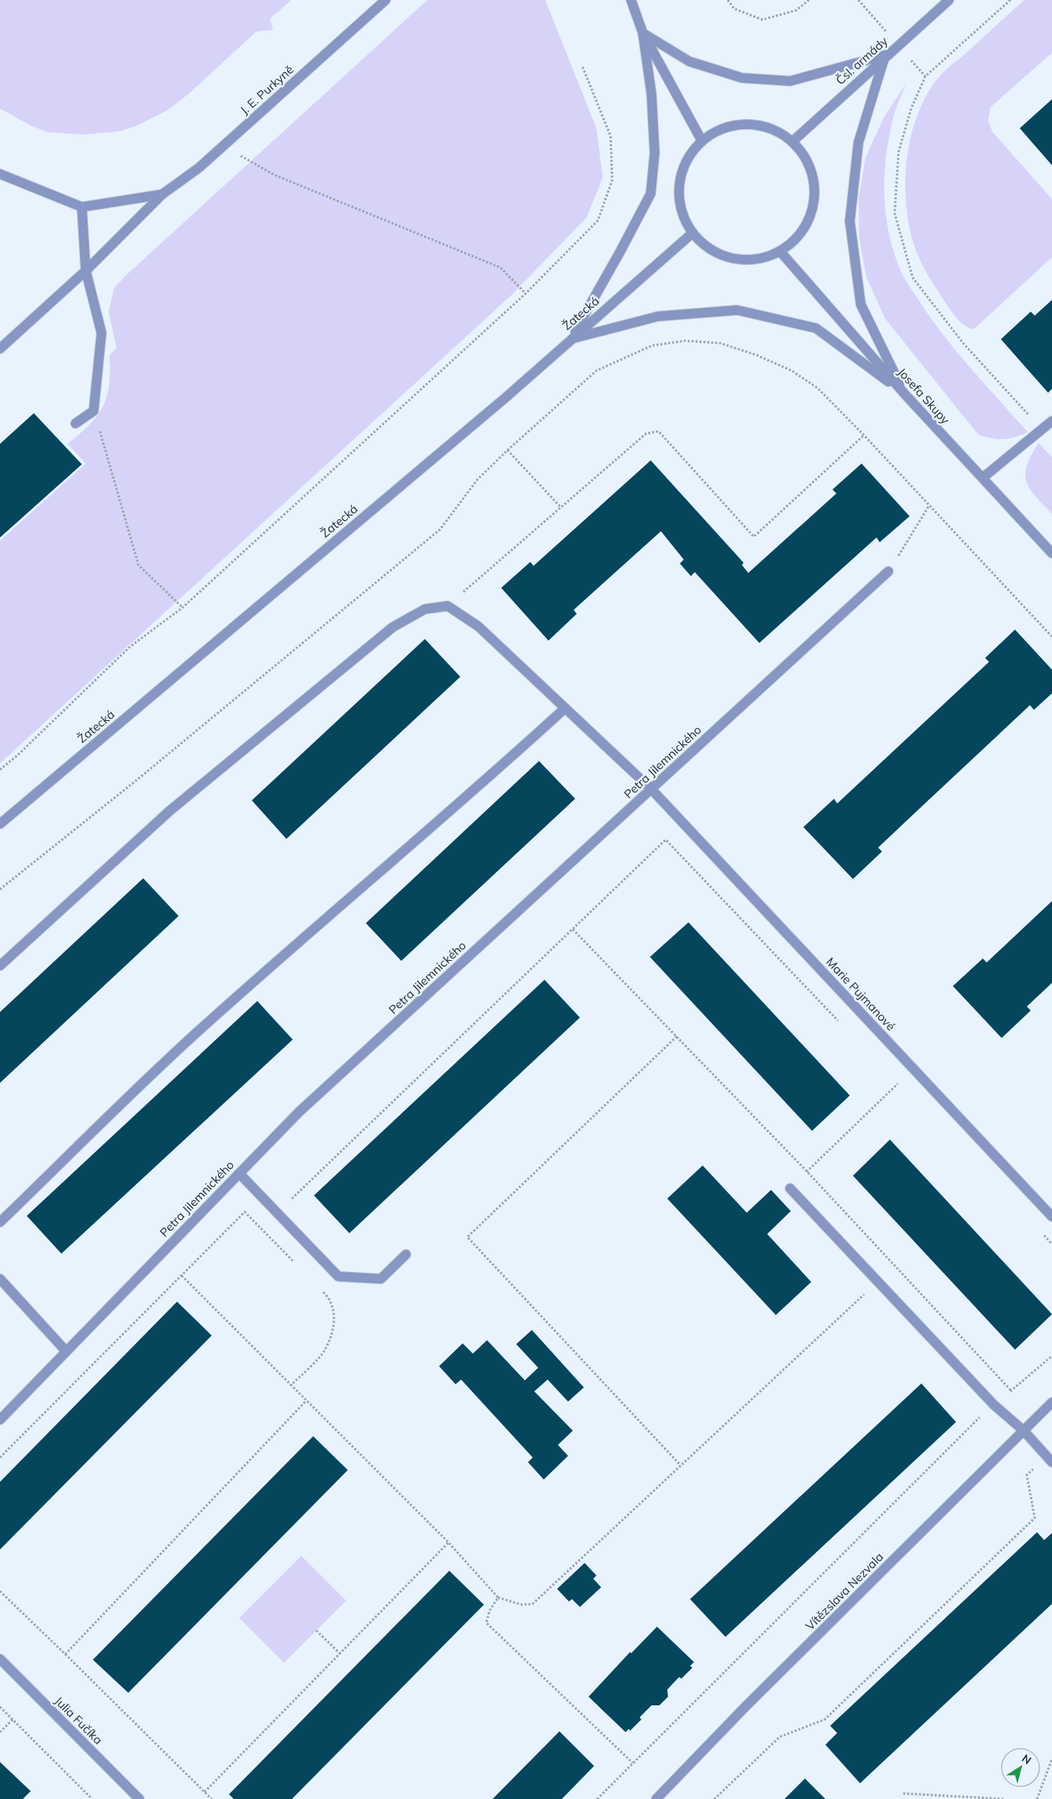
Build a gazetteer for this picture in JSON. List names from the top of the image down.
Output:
{
  "streets": {
    "street": [
      "Čsl. armády",
      "J. E. Purkyně",
      "Žatecká",
      "Josefa Skupy",
      "Petra Jilemnického",
      "Marie Pujmanové",
      "Vítězslava Nezvala",
      "Julia Fučíka"
    ]
  },
  "crossings": [
    ["Čsl. armády", "Žatecká"],
    ["Čsl. armády", "Josefa Skupy"],
    ["Žatecká", "Josefa Skupy"],
    ["Petra Jilemnického", "Marie Pujmanové"]
  ],
  "north": "top right"
}
